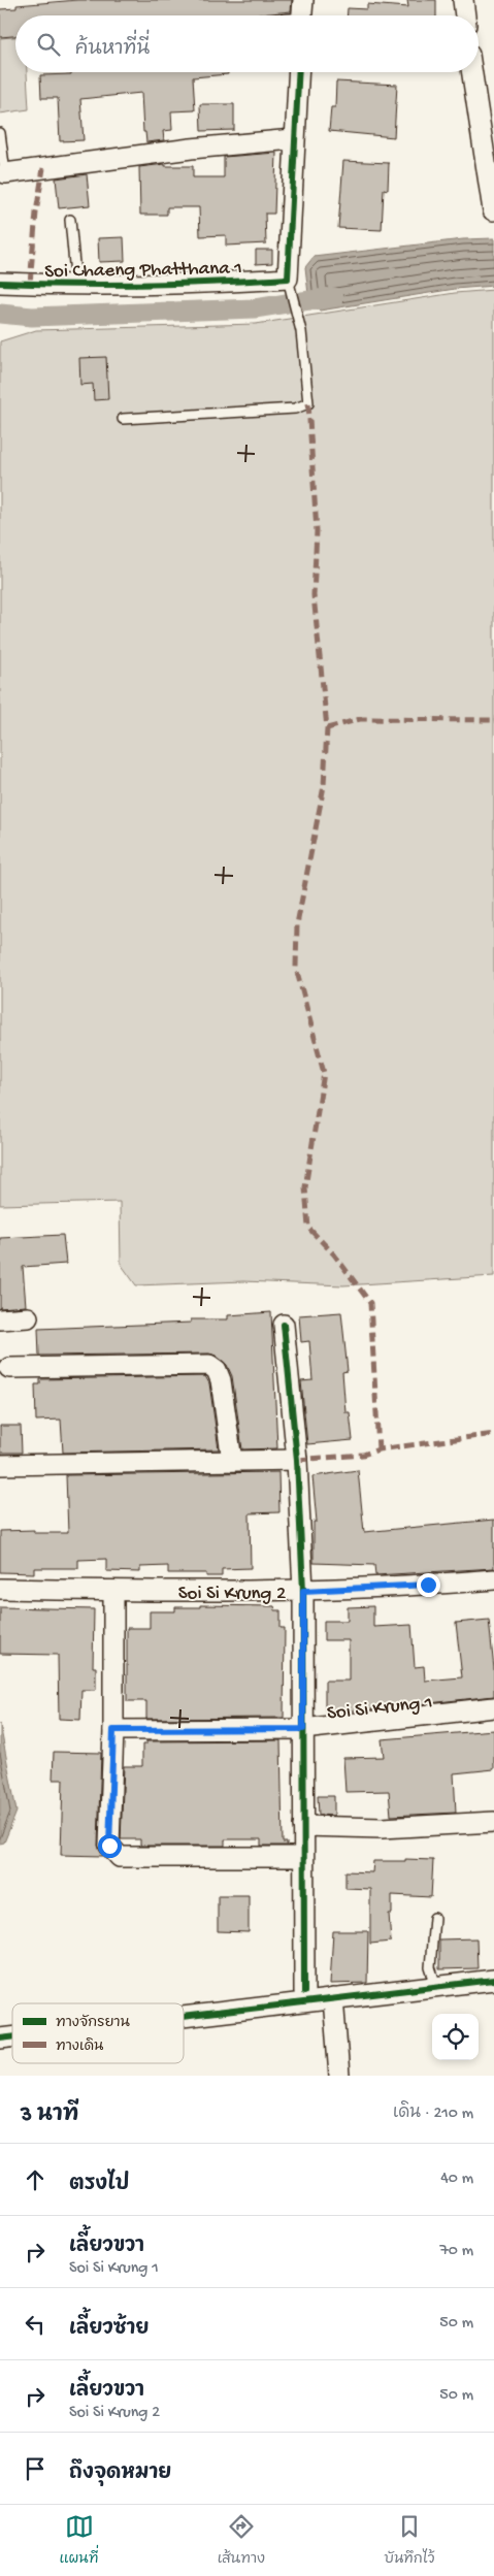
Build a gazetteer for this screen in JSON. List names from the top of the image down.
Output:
{
  "streets": {
    "street": ["Soi Chaeng Phatthana 1", "Soi Si Krung 2", "Soi Si Krung 1"]
  },
  "legend": ["ทางจักรยาน", "ทางเดิน"],
  "page": {
    "search": "ค้นหาที่นี่",
    "heading": ["3 นาที", "เดิน · 210 m"],
    "list": [
      ["ตรงไป", "40 m"],
      ["เลี้ยวขวา", "Soi Si Krung 1", "70 m"],
      ["เลี้ยวซ้าย", "50 m"],
      ["เลี้ยวขวา", "Soi Si Krung 2", "50 m"],
      "ถึงจุดหมาย"
    ],
    "nav": ["แผนที่", "เส้นทาง", "บันทึกไว้"]
  }
}
